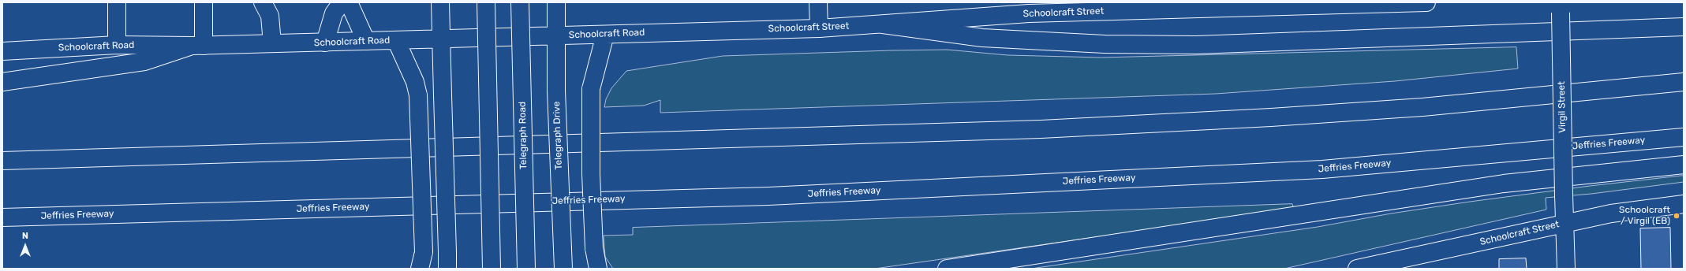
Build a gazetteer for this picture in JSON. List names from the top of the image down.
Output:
{
  "streets": {
    "main road": [
      "Schoolcraft Street",
      "Schoolcraft Road",
      "Virgil Street",
      "Telegraph Road",
      "Telegraph Drive",
      "Jeffries Freeway"
    ]
  },
  "crossings": [
    ["Schoolcraft Street", "Schoolcraft Road"],
    ["Schoolcraft Street", "Virgil Street"],
    ["Schoolcraft Road", "Telegraph Drive"]
  ],
  "places": ["Schoolcraft / Virgil (EB)"],
  "north": "top"
}
